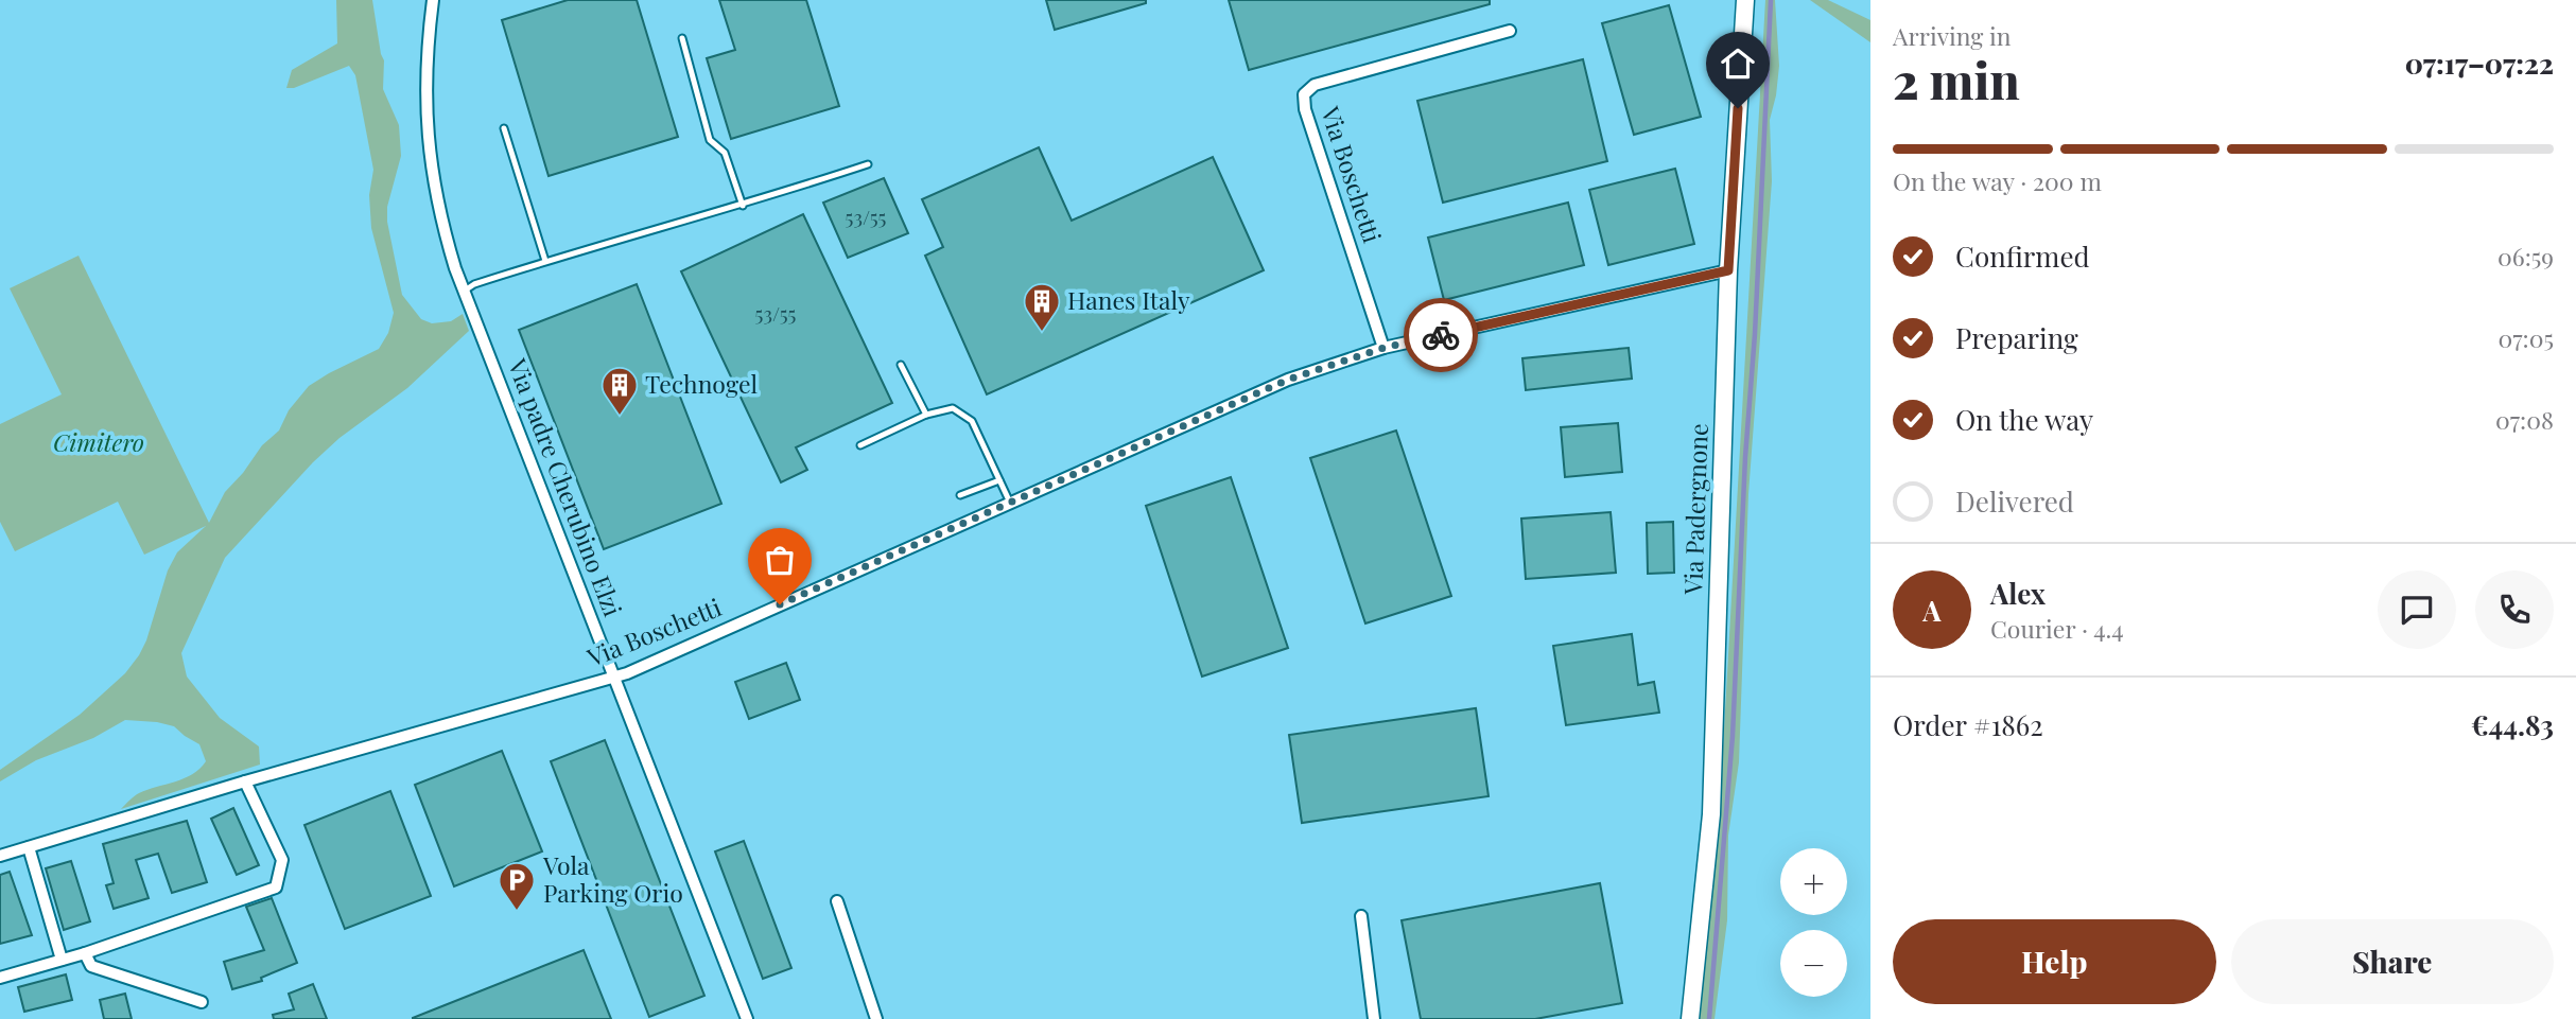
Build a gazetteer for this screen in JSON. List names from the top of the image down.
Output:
{
  "streets": {
    "street": ["Via Boschetti", "Via padre Cherubino Elzi", "Via Padergnone"]
  },
  "crossings": [
    ["Via Boschetti", "Via padre Cherubino Elzi"],
    ["Via Boschetti", "Via Padergnone"]
  ],
  "parks": ["Cimitero"],
  "places": {
    "building": ["Hanes Italy", "Technogel"],
    "parking": ["Vola Parking Orio"]
  },
  "house_numbers": ["53/55", "53/55"],
  "page": {
    "heading": ["2 min", "Arriving in", "07:17–07:22"],
    "panel": [
      "Alex",
      "Courier · 4.4",
      "Order #1862",
      "€44.83"
    ],
    "bar": "On the way · 200 m",
    "list": [
      ["Confirmed", "06:59"],
      ["Preparing", "07:05"],
      ["On the way", "07:08"],
      "Delivered"
    ],
    "round": "A",
    "map_buttons": ["+", "−"],
    "buttons": ["Help", "Share"]
  }
}
